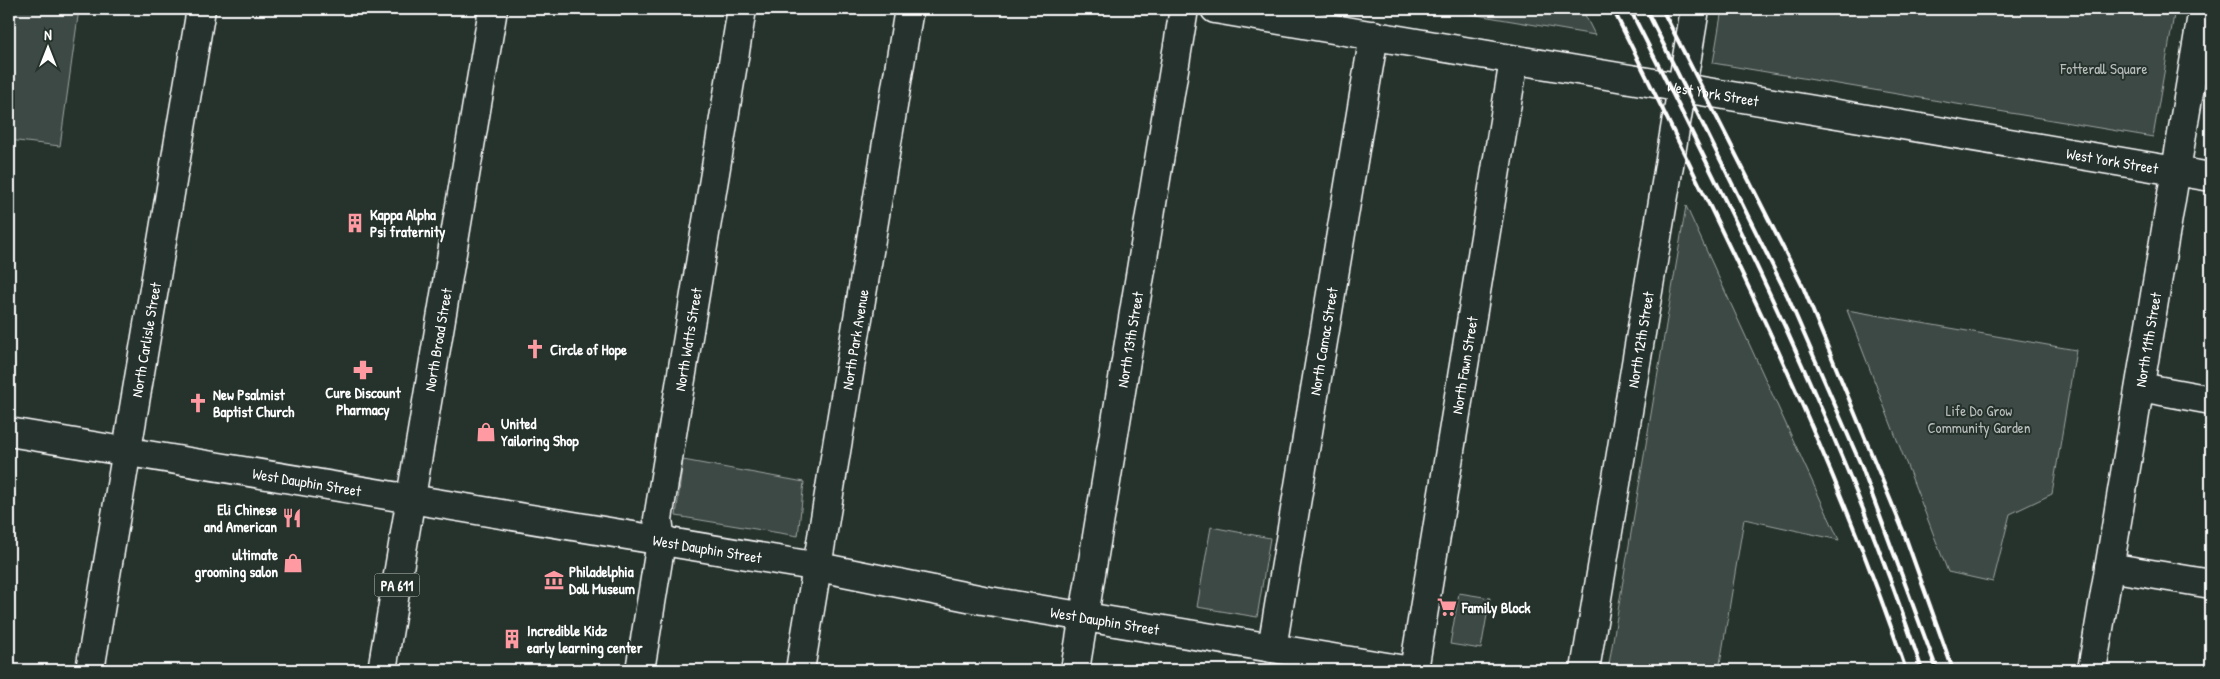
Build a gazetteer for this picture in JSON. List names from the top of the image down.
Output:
{
  "streets": {
    "street": [
      "West York Street",
      "North Carlisle Street",
      "North Broad Street",
      "North Watts Street",
      "North 13th Street",
      "North 12th Street",
      "North Park Avenue",
      "North 11th Street",
      "North Camac Street",
      "North Fawn Street",
      "West Dauphin Street",
      "PA 611"
    ]
  },
  "crossings": [
    ["West York Street", "North 12th Street"],
    ["West York Street", "North 11th Street"],
    ["West York Street", "North Camac Street"],
    ["West York Street", "North Fawn Street"],
    ["North Carlisle Street", "West Dauphin Street"],
    ["North Broad Street", "West Dauphin Street"],
    ["North Watts Street", "West Dauphin Street"],
    ["North 13th Street", "West Dauphin Street"],
    ["North Park Avenue", "West Dauphin Street"],
    ["North Camac Street", "West Dauphin Street"]
  ],
  "parks": ["Fotterall Square", "Life Do Grow Community Garden"],
  "places": {
    "building": ["Kappa Alpha Psi fraternity", "Incredible Kidz early learning center"],
    "church": ["Circle of Hope", "New Psalmist Baptist Church"],
    "pharmacy": ["Cure Discount Pharmacy"],
    "shop": ["United Yailoring Shop", "ultimate grooming salon"],
    "restaurant": ["Eli Chinese and American"],
    "museum": ["Philadelphia Doll Museum"],
    "supermarket": ["Family Block"]
  },
  "north": "top"
}
